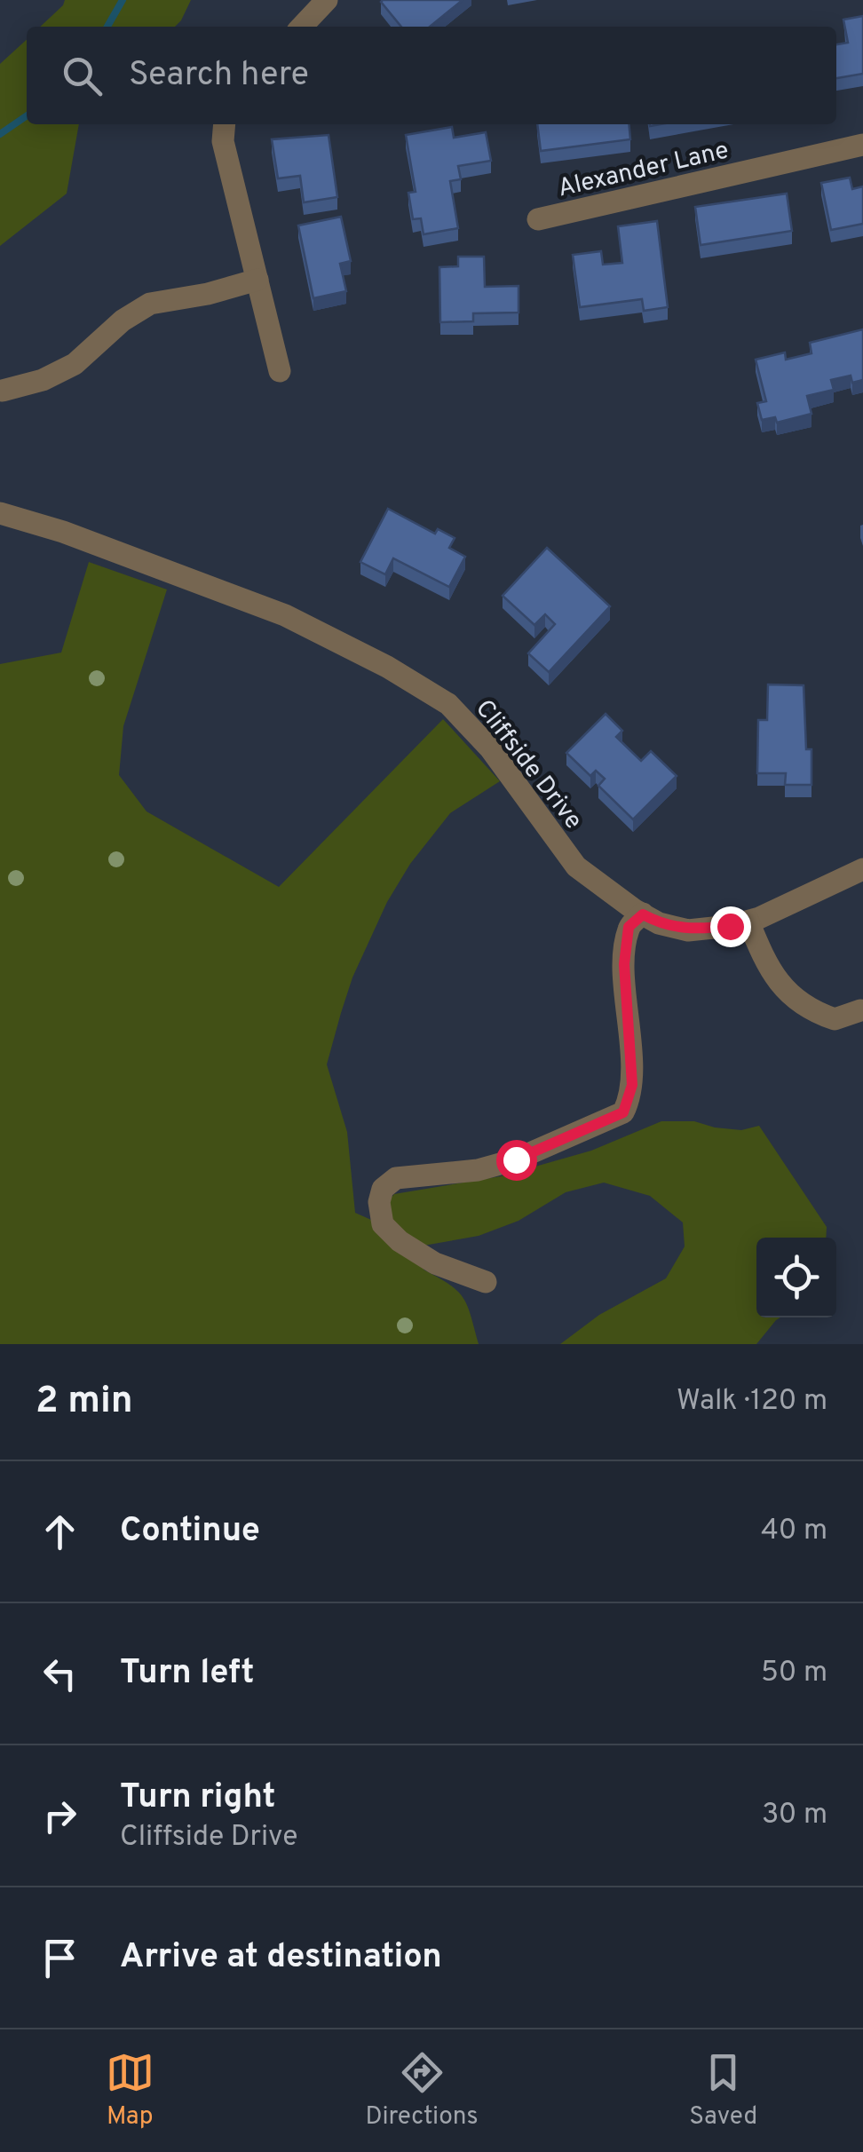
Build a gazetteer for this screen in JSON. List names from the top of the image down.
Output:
{
  "streets": {
    "street": ["Alexander Lane", "Cliffside Drive"]
  },
  "page": {
    "search": "Search here",
    "heading": ["2 min", "Walk · 120 m"],
    "list": [
      ["Continue", "40 m"],
      ["Turn left", "50 m"],
      ["Turn right", "Cliffside Drive", "30 m"],
      "Arrive at destination"
    ],
    "nav": ["Map", "Directions", "Saved"]
  }
}
